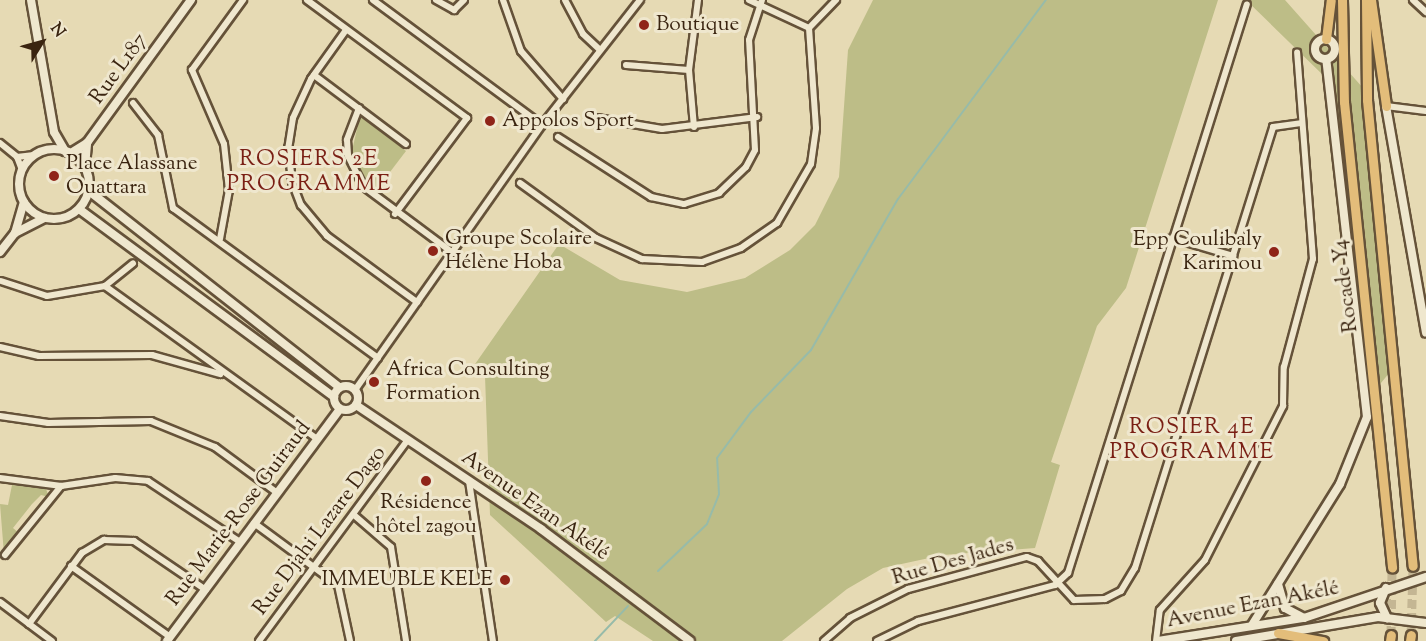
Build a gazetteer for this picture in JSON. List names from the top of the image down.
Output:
{
  "streets": {
    "highway": ["Rocade Y4"],
    "main road": ["Avenue Ezan Akélé"],
    "street": [
      "Rue L187",
      "Rue Marie-Rose Guiraud",
      "Rue Djahi Lazare Dago",
      "Rue Des Jades"
    ]
  },
  "crossings": [
    ["Avenue Ezan Akélé", "Rue Djahi Lazare Dago"]
  ],
  "districts": ["ROSIERS 2E PROGRAMME", "ROSIER 4E PROGRAMME"],
  "places": [
    "Boutique",
    "Appolos Sport",
    "Place Alassane Ouattara",
    "Groupe Scolaire Hélène Hoba",
    "Epp Coulibaly Karimou",
    "Africa Consulting Formation",
    "Résidence hôtel zagou",
    "IMMEUBLE KELE"
  ],
  "north": "top right"
}
